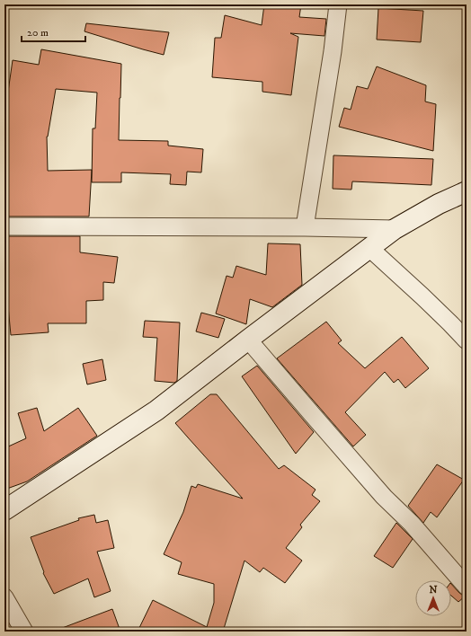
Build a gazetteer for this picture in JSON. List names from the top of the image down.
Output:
{
  "scale_bar": "20 m",
  "north": "top"
}
